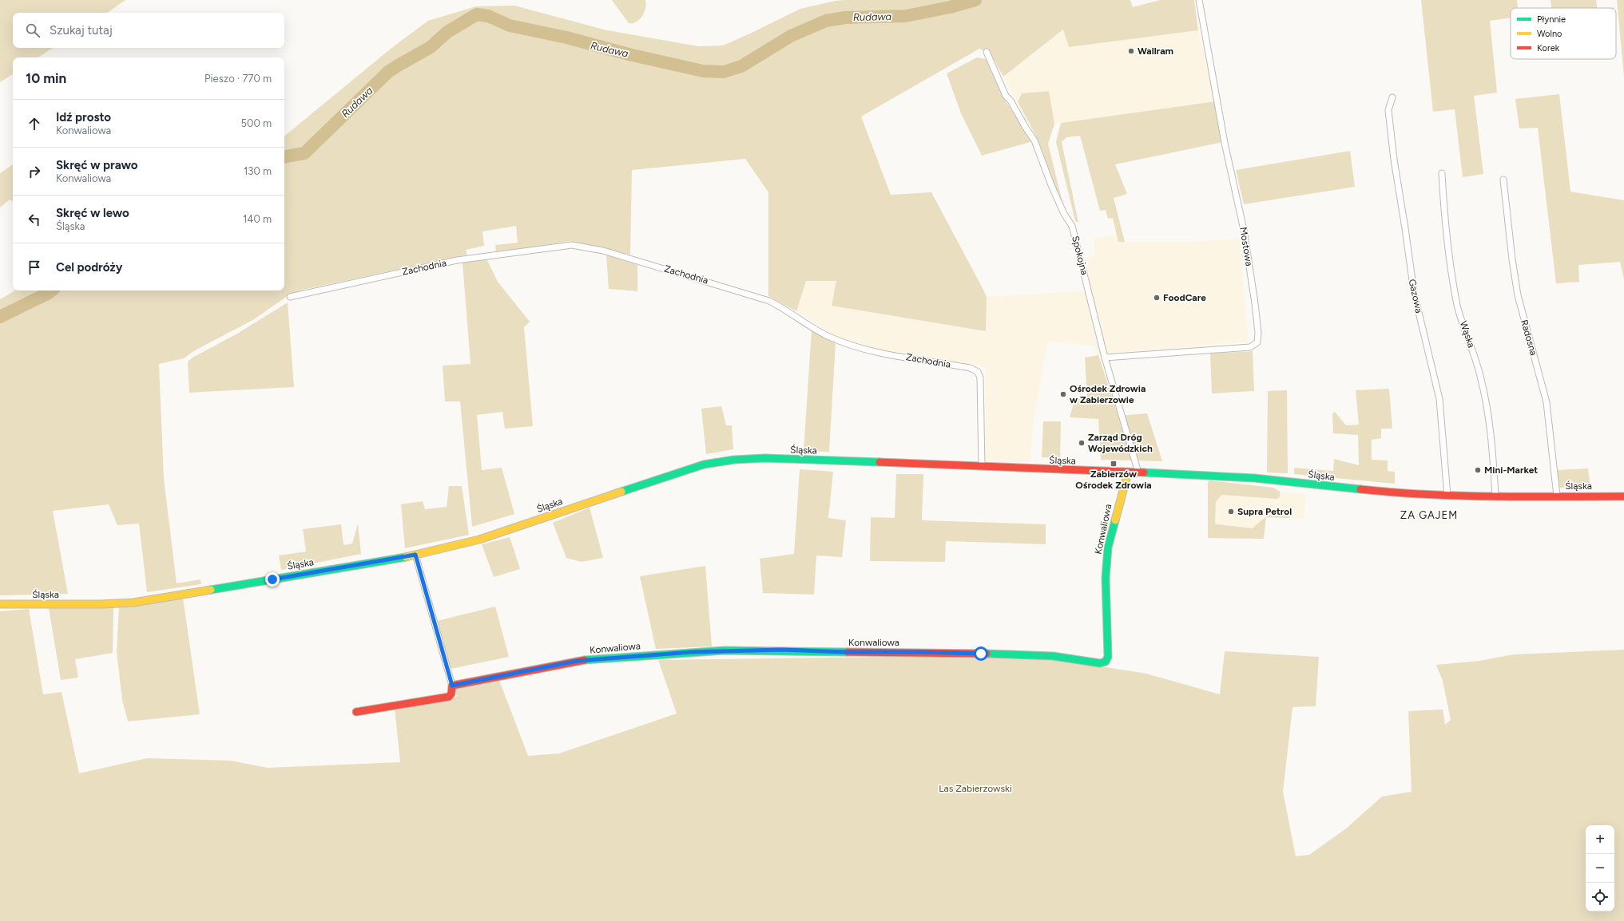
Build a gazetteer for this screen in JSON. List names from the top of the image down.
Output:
{
  "streets": {
    "main road": ["Śląska", "Konwaliowa"],
    "street": [
      "Mostowa",
      "Spokojna",
      "Zachodnia",
      "Gazowa",
      "Wąska",
      "Radosna"
    ]
  },
  "crossings": [
    ["Mostowa", "Spokojna"],
    ["Spokojna", "Śląska"],
    ["Zachodnia", "Śląska"],
    ["Gazowa", "Śląska"],
    ["Wąska", "Śląska"],
    ["Radosna", "Śląska"],
    ["Śląska", "Konwaliowa"]
  ],
  "districts": ["ZA GAJEM"],
  "water": ["Rudawa"],
  "parks": ["Las Zabierzowski"],
  "places": {
    "other": [
      "Wallram",
      "FoodCare",
      "Ośrodek Zdrowia w Zabierzowie",
      "Zarząd Dróg Wojewódzkich",
      "Mini-Market",
      "Supra Petrol"
    ],
    "transit": ["Zabierzów Ośrodek Zdrowia"]
  },
  "legend": ["Płynnie", "Wolno", "Korek"],
  "page": {
    "search": "Szukaj tutaj",
    "heading": ["10 min", "Pieszo · 770 m"],
    "list": [
      ["Idź prosto", "Konwaliowa", "500 m"],
      ["Skręć w prawo", "Konwaliowa", "130 m"],
      ["Skręć w lewo", "Śląska", "140 m"],
      "Cel podróży"
    ],
    "map_buttons": ["+", "−"]
  }
}
